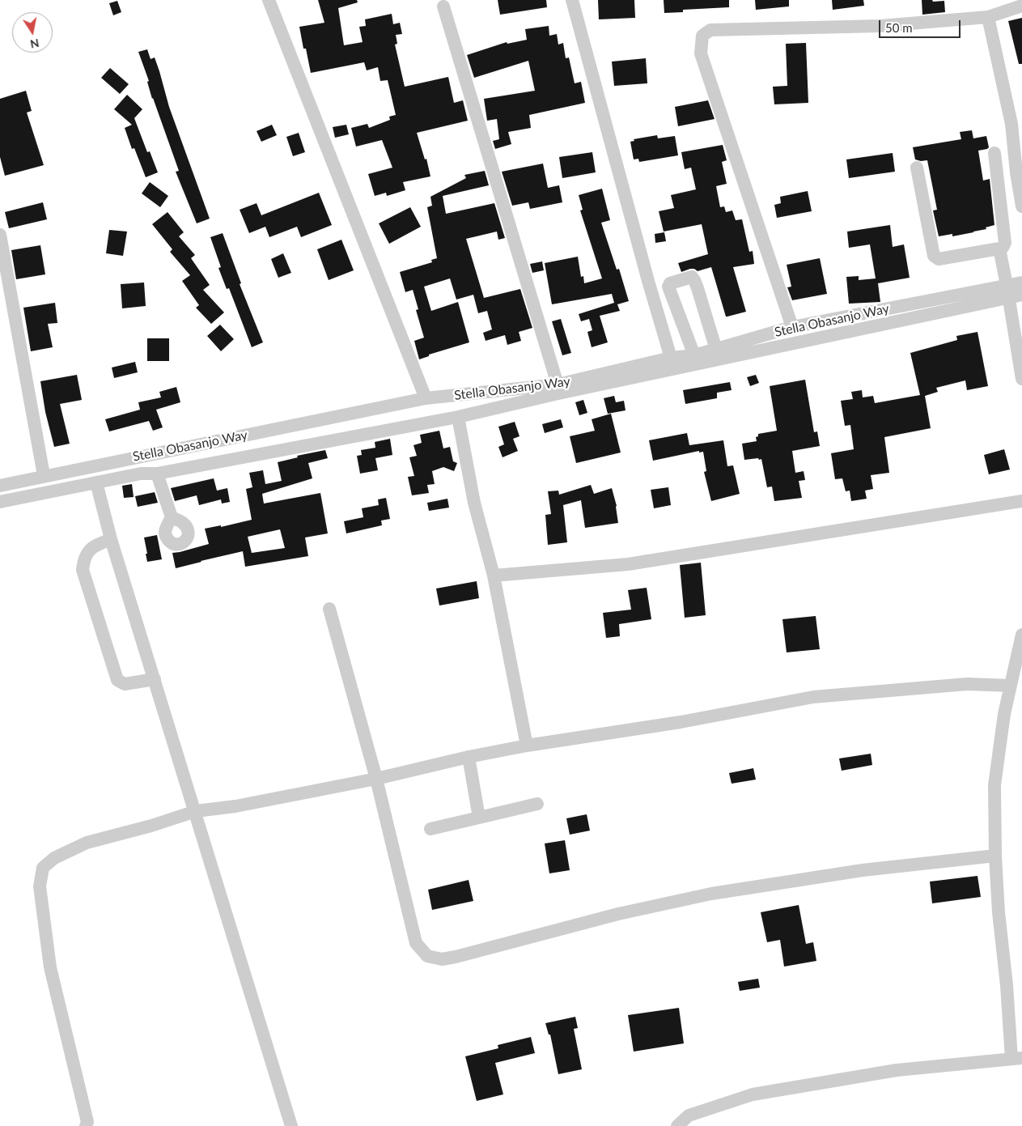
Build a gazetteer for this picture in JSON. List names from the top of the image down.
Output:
{
  "streets": {
    "street": ["Stella Obasanjo Way"]
  },
  "scale_bar": "50 m",
  "north": "bottom"
}
